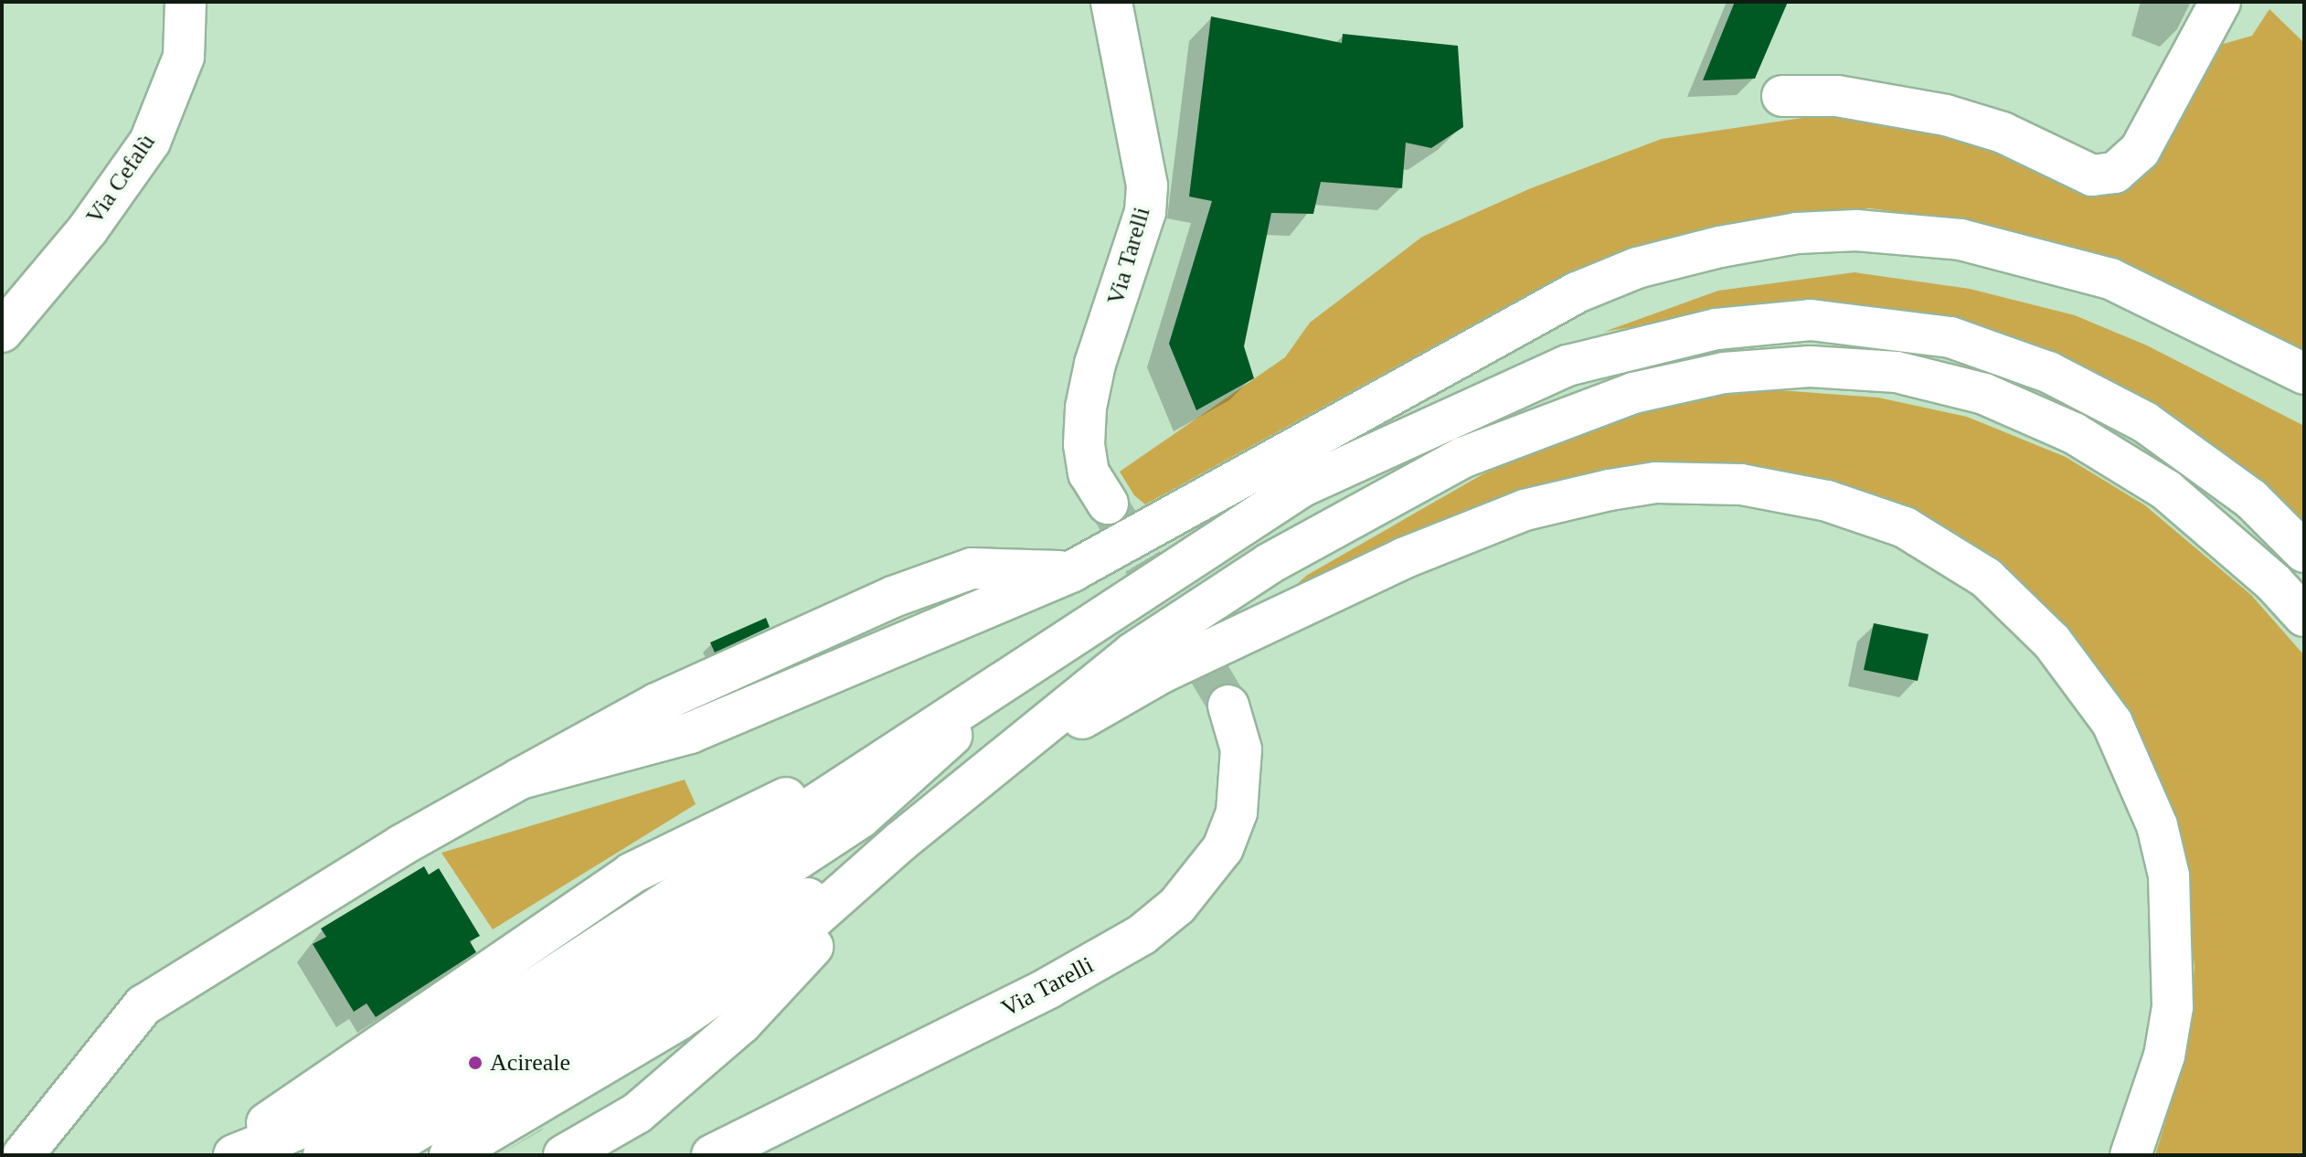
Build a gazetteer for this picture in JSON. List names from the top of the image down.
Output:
{
  "streets": {
    "main road": ["Via Cefalù", "Via Tarelli"]
  },
  "places": ["Acireale"]
}
